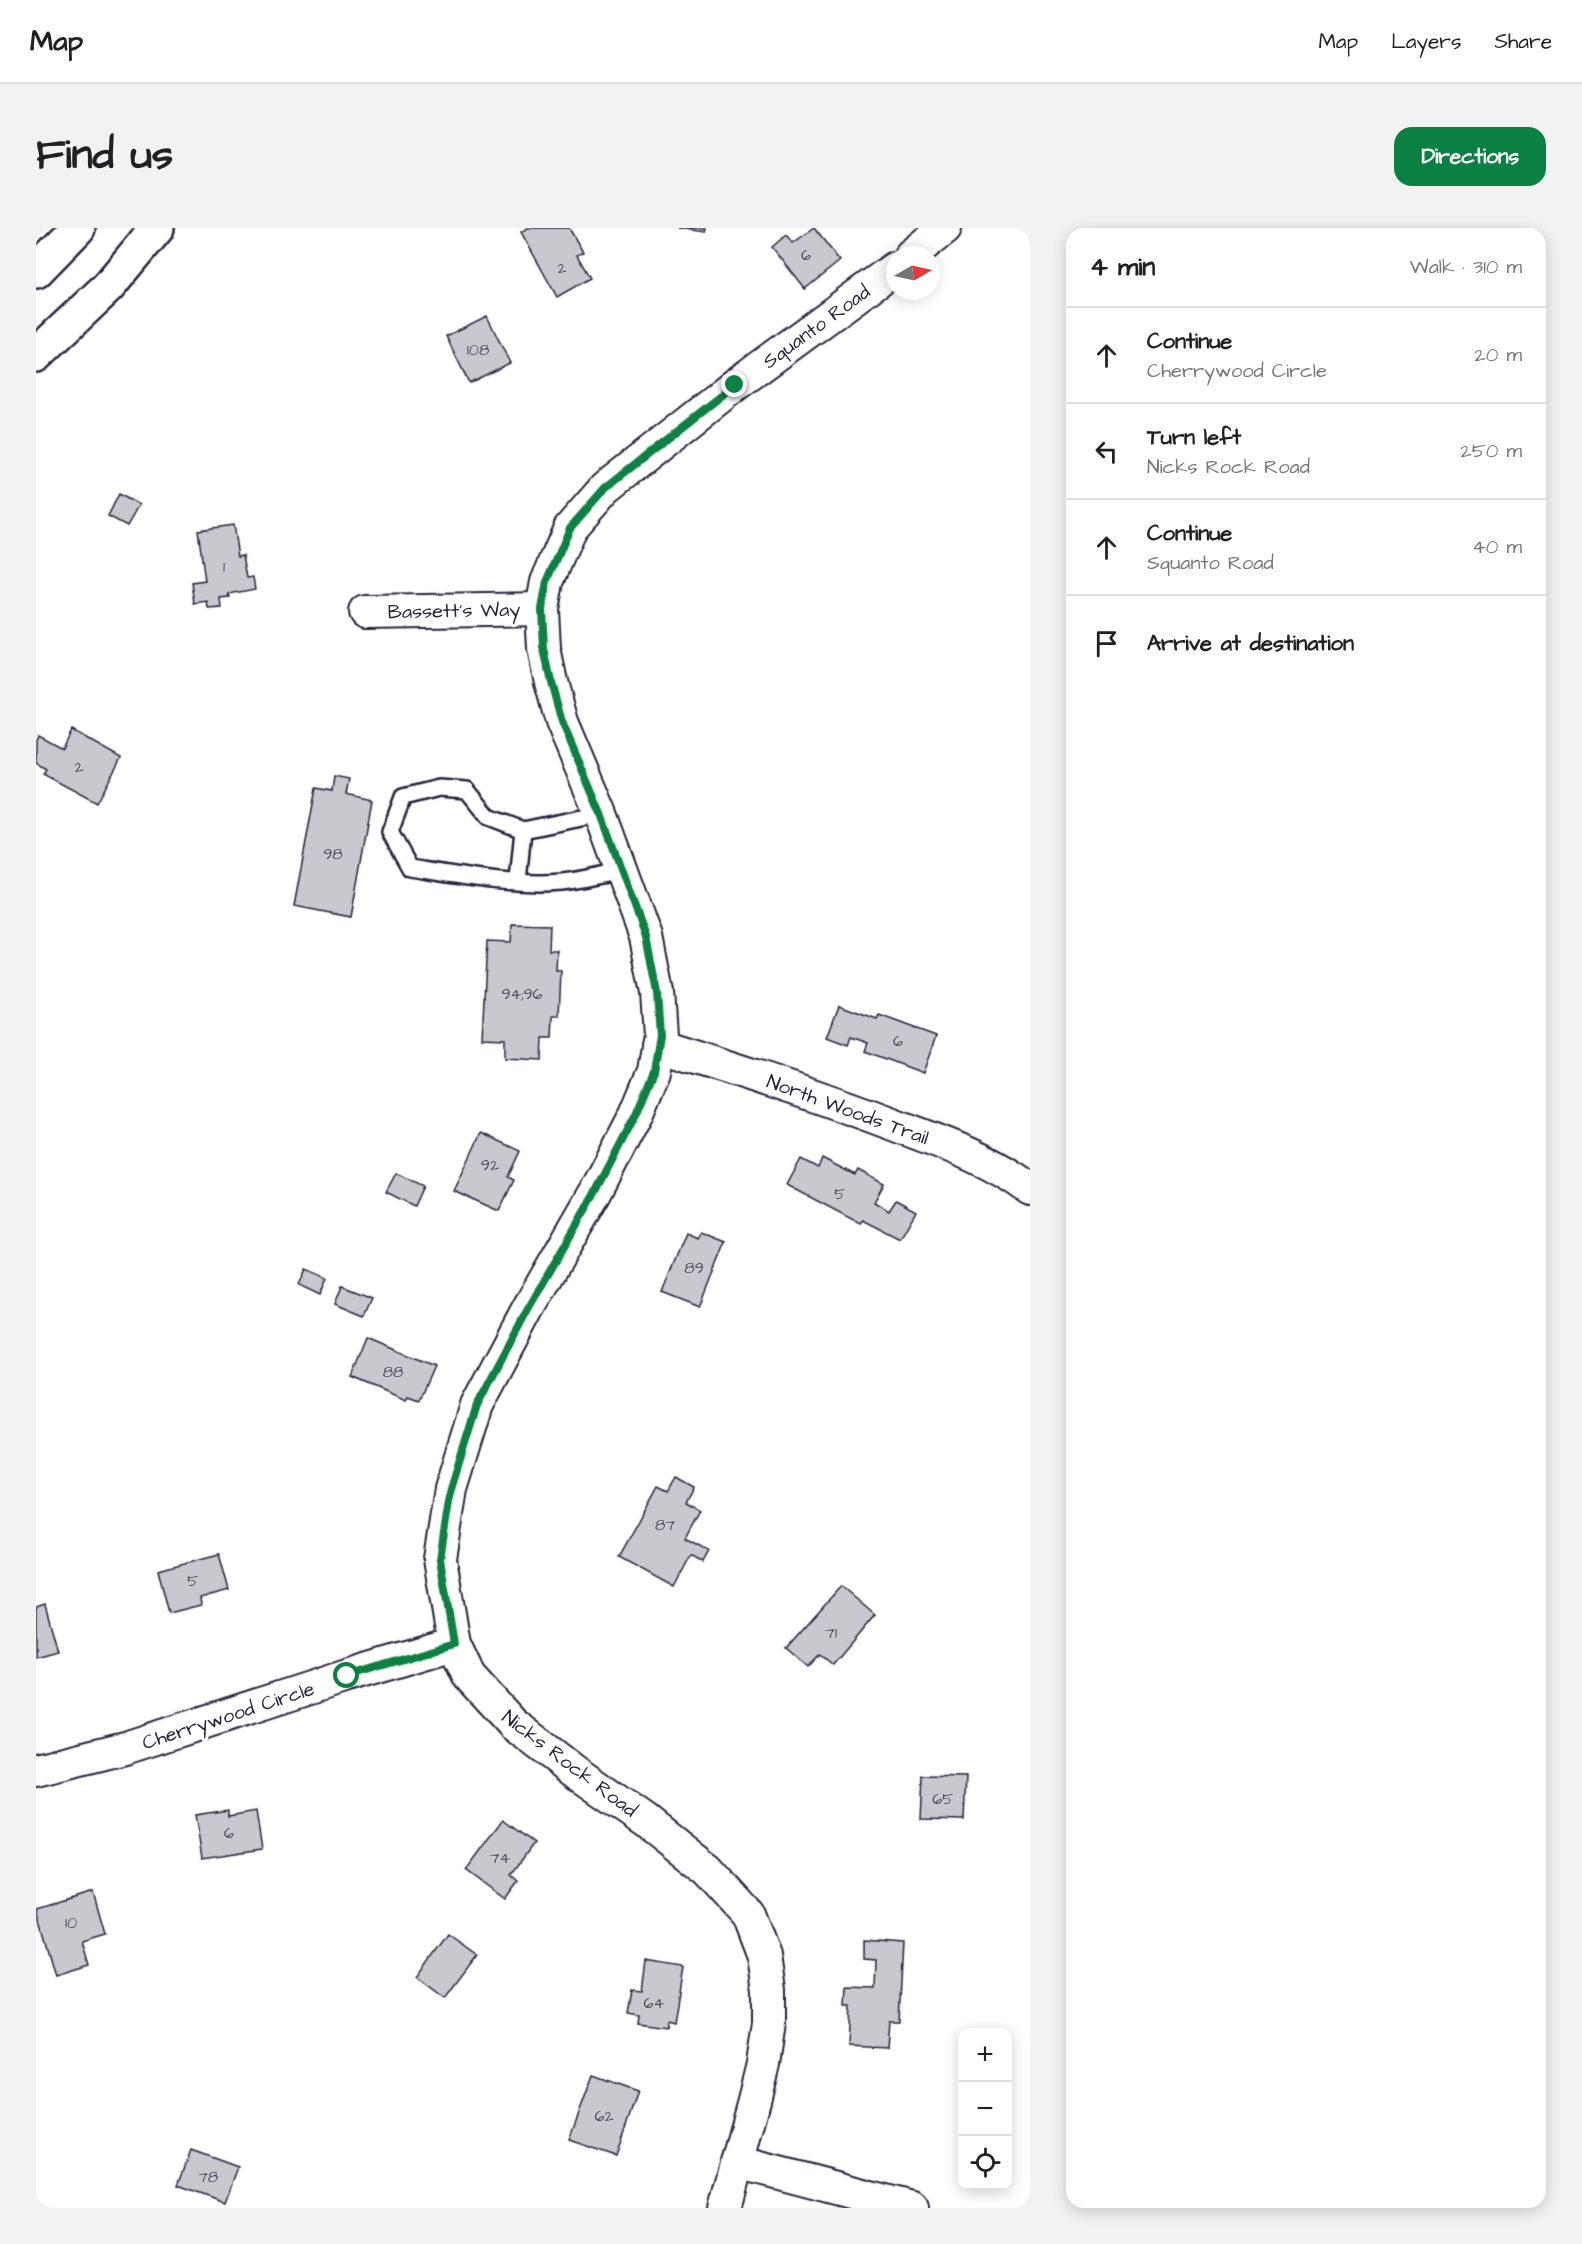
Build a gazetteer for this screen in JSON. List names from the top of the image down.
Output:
{
  "streets": {
    "street": [
      "Squanto Road",
      "Bassett's Way",
      "North Woods Trail",
      "Cherrywood Circle",
      "Nicks Rock Road"
    ]
  },
  "crossings": [
    ["Squanto Road", "Nicks Rock Road"],
    ["Bassett's Way", "Nicks Rock Road"],
    ["North Woods Trail", "Nicks Rock Road"],
    ["Cherrywood Circle", "Nicks Rock Road"]
  ],
  "house_numbers": [
    "6",
    "2",
    "108",
    "1",
    "2",
    "98",
    "94;96",
    "6",
    "92",
    "5",
    "89",
    "88",
    "87",
    "5",
    "71",
    "65",
    "6",
    "74",
    "10",
    "64",
    "62",
    "78"
  ],
  "north": "right",
  "page": {
    "header": "Map",
    "nav": ["Map", "Layers", "Share"],
    "title": "Find us",
    "buttons": "Directions",
    "heading": ["4 min", "Walk · 310 m"],
    "list": [
      ["Continue", "Cherrywood Circle", "20 m"],
      ["Turn left", "Nicks Rock Road", "250 m"],
      ["Continue", "Squanto Road", "40 m"],
      "Arrive at destination"
    ],
    "map_buttons": ["+", "−"]
  }
}
